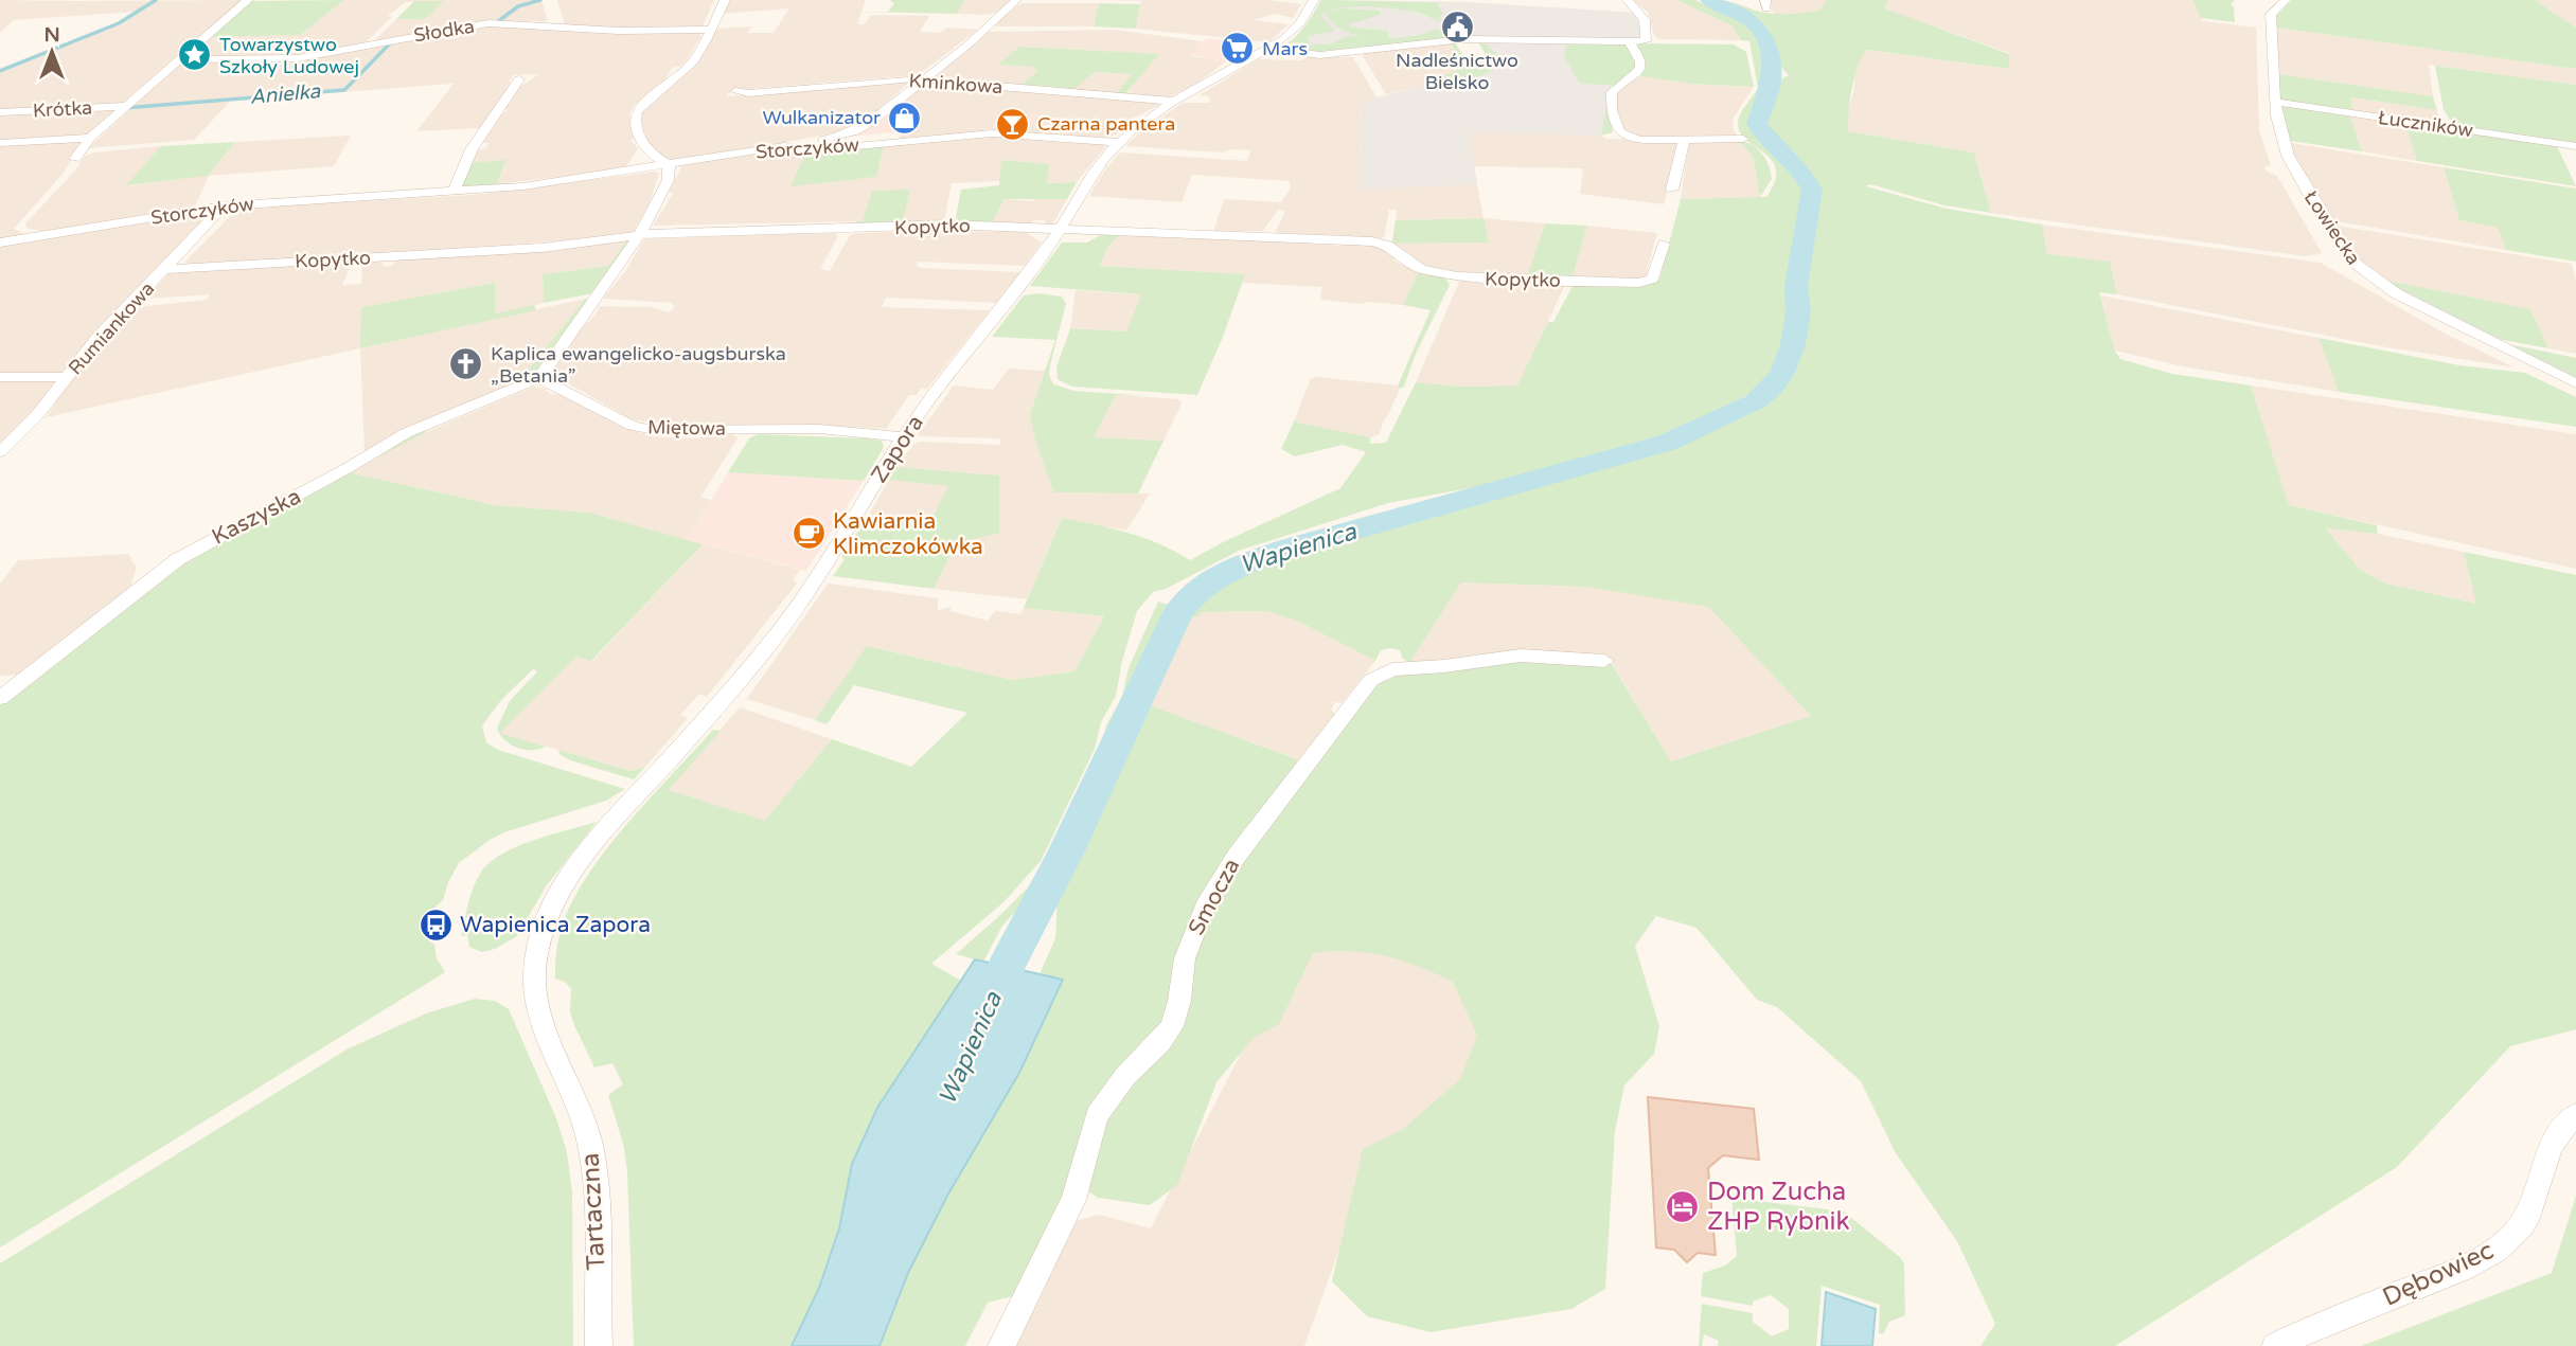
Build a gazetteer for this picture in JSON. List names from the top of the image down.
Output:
{
  "streets": {
    "street": [
      "Słodka",
      "Kminkowa",
      "Krótka",
      "Łuczników",
      "Storczyków",
      "Kopytko",
      "Łowiecka",
      "Rumiankowa",
      "Miętowa",
      "Zapora",
      "Kaszyska",
      "Smocza",
      "Tartaczna",
      "Dębowiec"
    ]
  },
  "crossings": [
    ["Kminkowa", "Zapora"],
    ["Łuczników", "Łowiecka"],
    ["Storczyków", "Rumiankowa"],
    ["Storczyków", "Zapora"],
    ["Kopytko", "Rumiankowa"],
    ["Kopytko", "Zapora"],
    ["Miętowa", "Zapora"],
    ["Miętowa", "Kaszyska"],
    ["Zapora", "Tartaczna"]
  ],
  "water": ["Anielka", "Wapienica"],
  "places": {
    "public building": ["Nadleśnictwo Bielsko"],
    "supermarket": ["Mars"],
    "place": ["Towarzystwo Szkoły Ludowej"],
    "shop": ["Wulkanizator"],
    "bar": ["Czarna pantera"],
    "church": ["Kaplica ewangelicko-augsburska „Betania”"],
    "cafe": ["Kawiarnia Klimczokówka"],
    "bus stop": ["Wapienica Zapora"],
    "hotel": ["Dom Zucha ZHP Rybnik"]
  },
  "north": "top"
}
